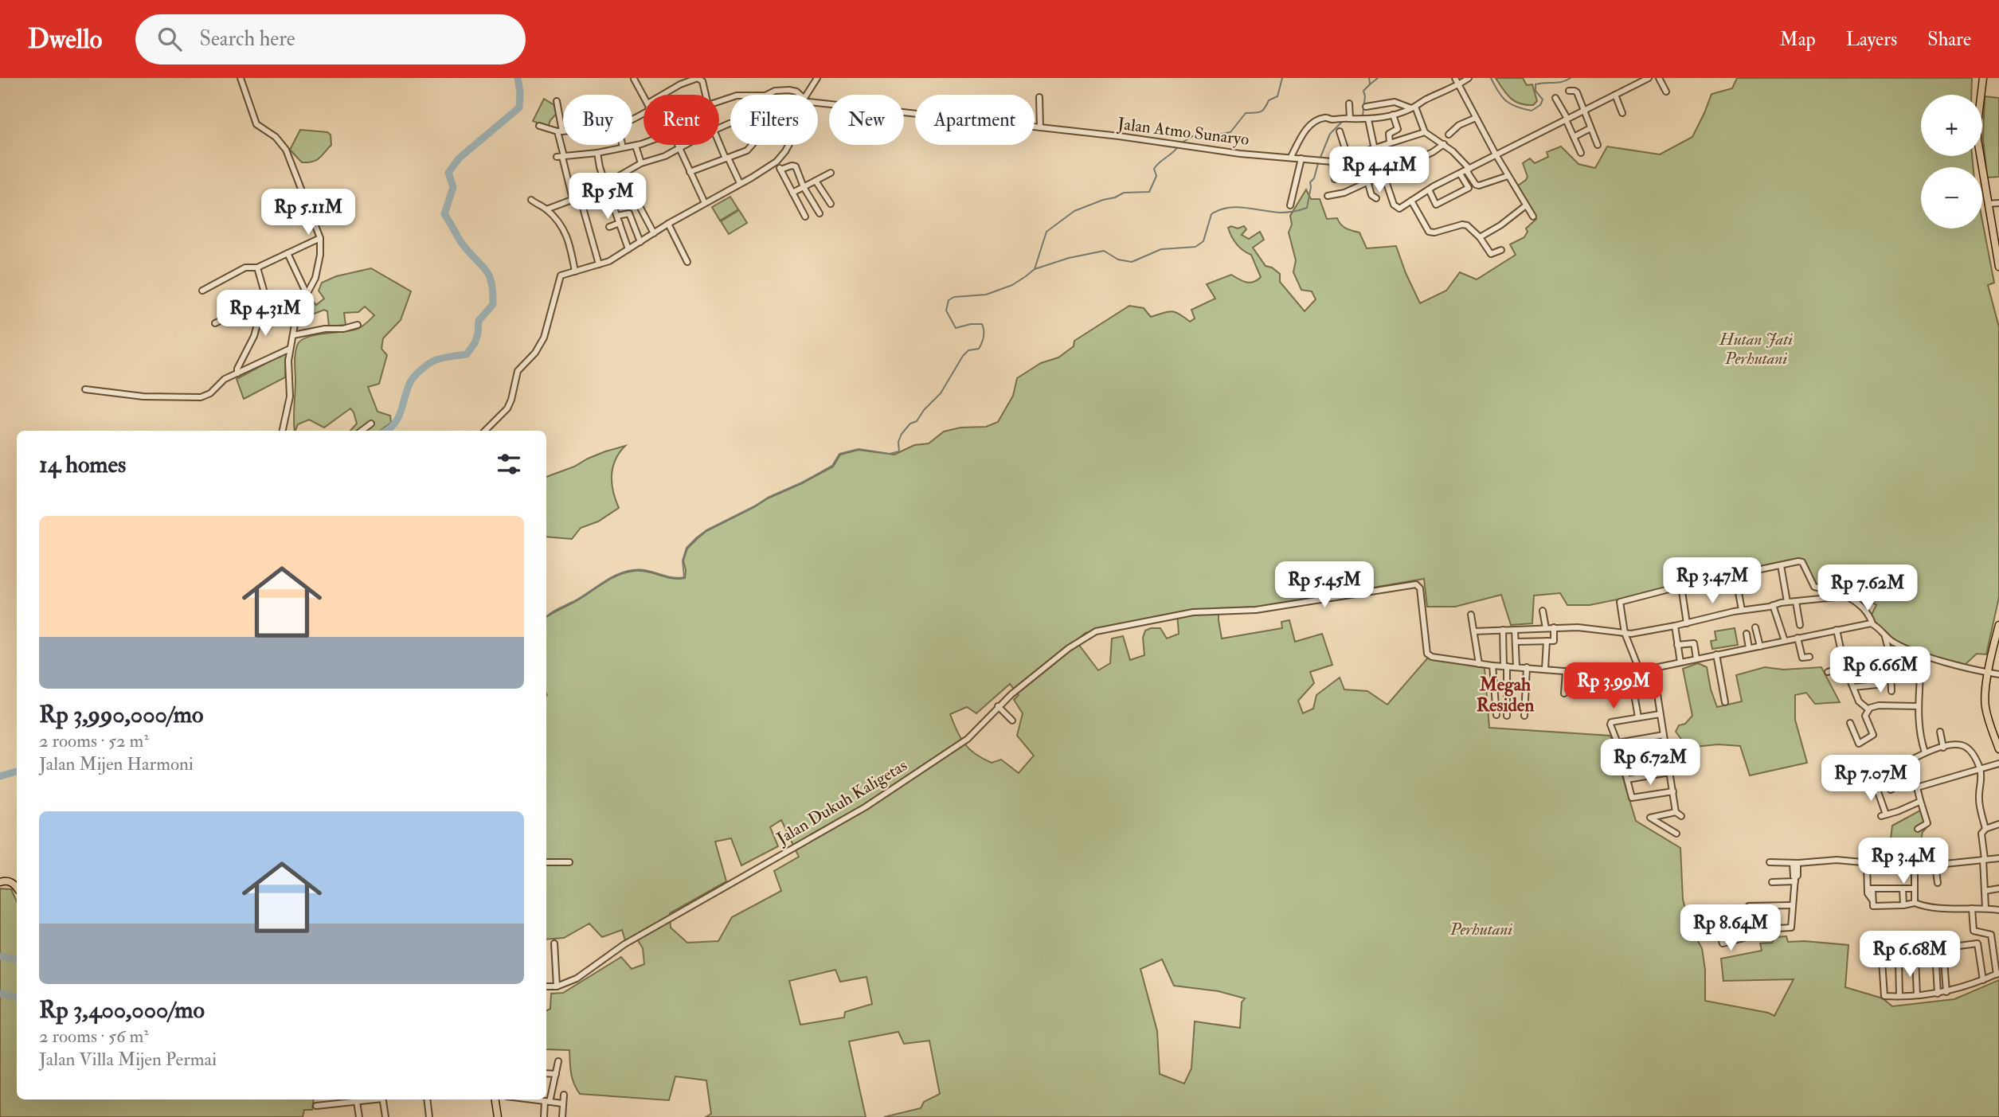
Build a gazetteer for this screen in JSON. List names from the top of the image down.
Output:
{
  "streets": {
    "street": ["Jalan Atmo Sunaryo", "Jalan Dukuh Kaligetas"]
  },
  "districts": ["Megah Residen"],
  "parks": ["Hutan Jati Perhutani", "Perhutani"],
  "page": {
    "header": "Dwello",
    "search": "Search here",
    "nav": ["Map", "Layers", "Share"],
    "map_buttons": ["+", "−"],
    "chip": [
      "Buy",
      "Rent",
      "Filters",
      "New",
      "Apartment"
    ],
    "price": [
      "Rp 4.41M",
      "Rp 5M",
      "Rp 5.11M",
      "Rp 4.31M",
      "Rp 3.47M",
      "Rp 5.45M",
      "Rp 7.62M",
      "Rp 6.66M",
      "Rp 3.99M",
      "Rp 6.72M",
      "Rp 7.07M",
      "Rp 3.4M",
      "Rp 8.64M",
      "Rp 6.68M"
    ],
    "heading": "14 homes",
    "list": [
      {
        "name": "Rp 3,990,000/mo",
        "note": "2 rooms · 52 m² · Jalan Mijen Harmoni"
      },
      {
        "name": "Rp 3,400,000/mo",
        "note": "2 rooms · 56 m² · Jalan Villa Mijen Permai"
      }
    ]
  }
}
